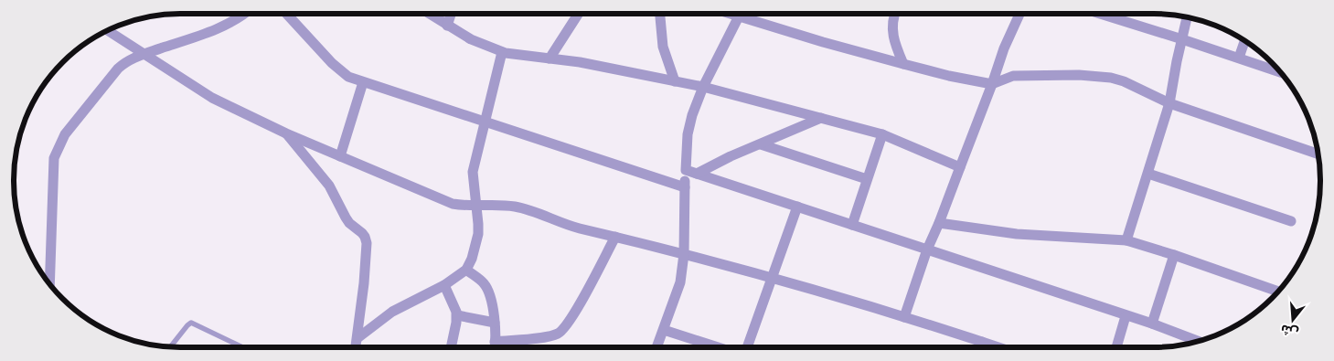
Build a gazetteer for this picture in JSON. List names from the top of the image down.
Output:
{
  "north": "bottom"
}
